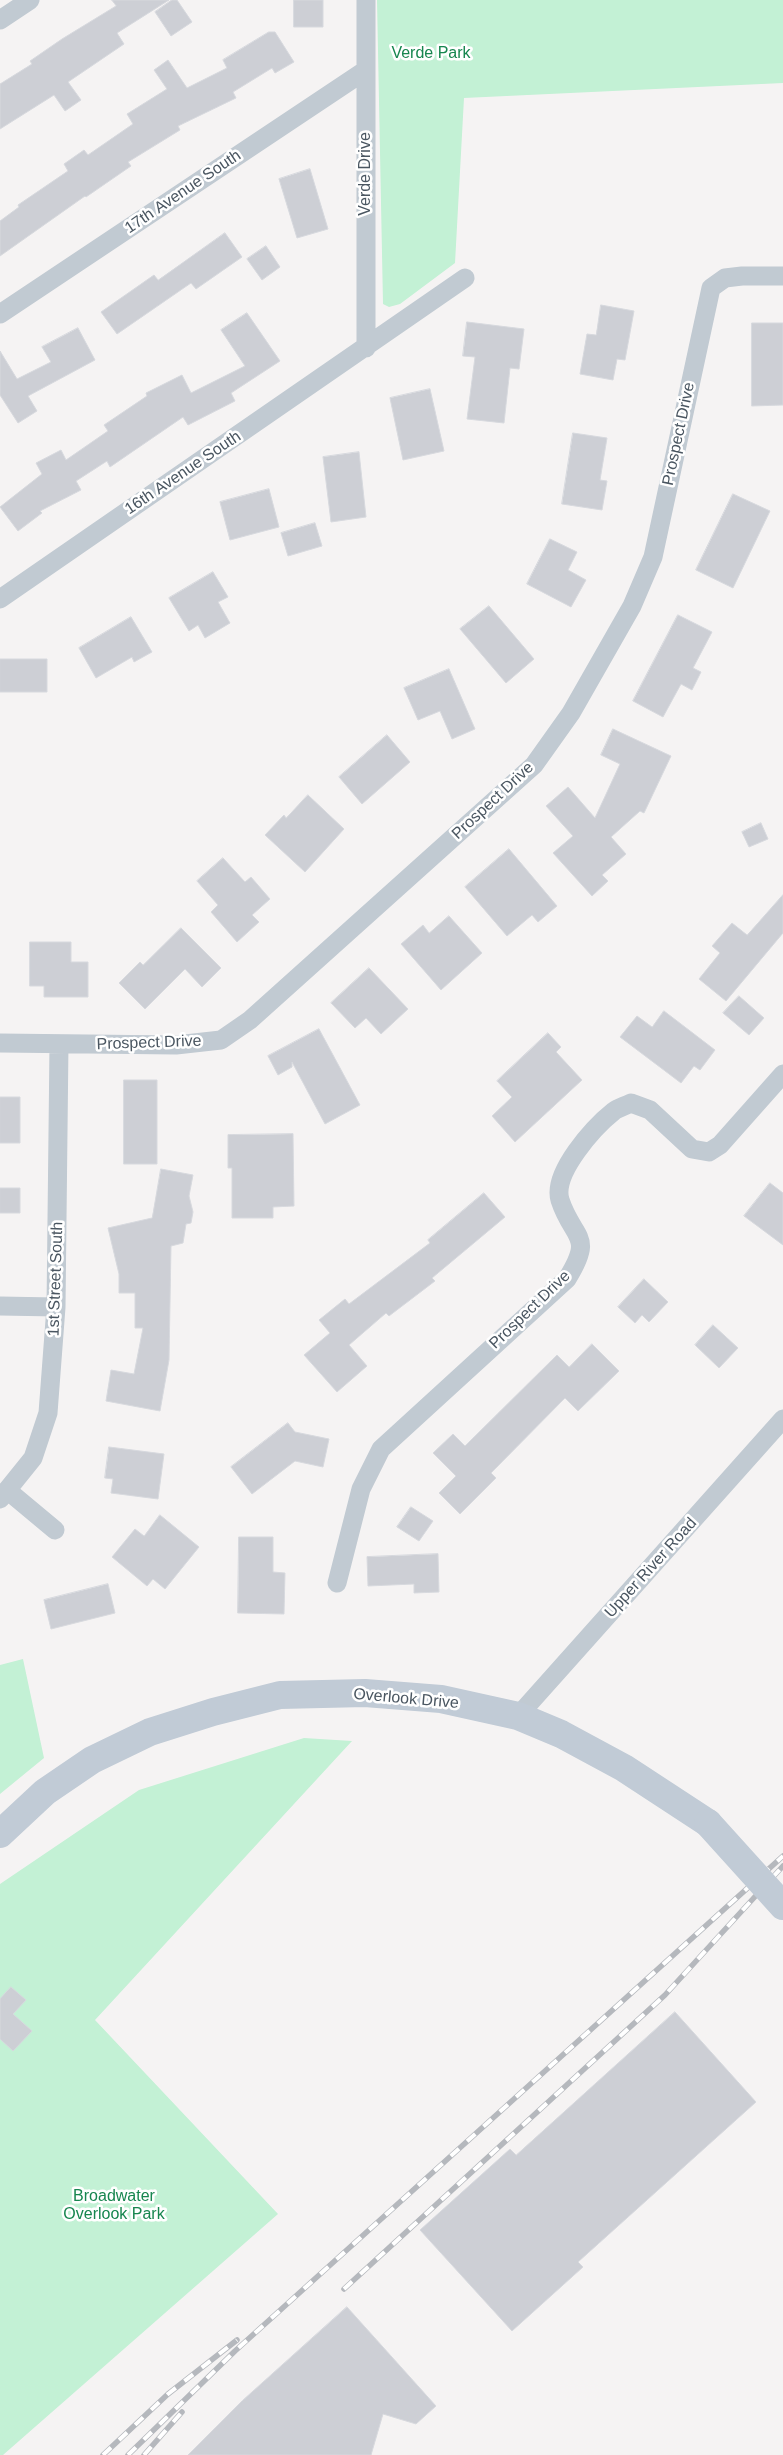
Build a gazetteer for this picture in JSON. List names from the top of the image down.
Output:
{
  "streets": {
    "main road": ["Overlook Drive"],
    "street": [
      "Verde Drive",
      "17th Avenue South",
      "Prospect Drive",
      "16th Avenue South",
      "1st Street South",
      "Upper River Road"
    ]
  },
  "crossings": [
    ["Verde Drive", "17th Avenue South"],
    ["Verde Drive", "16th Avenue South"],
    ["Prospect Drive", "1st Street South"],
    ["Upper River Road", "Overlook Drive"]
  ],
  "parks": ["Verde Park", "Broadwater Overlook Park"]
}
